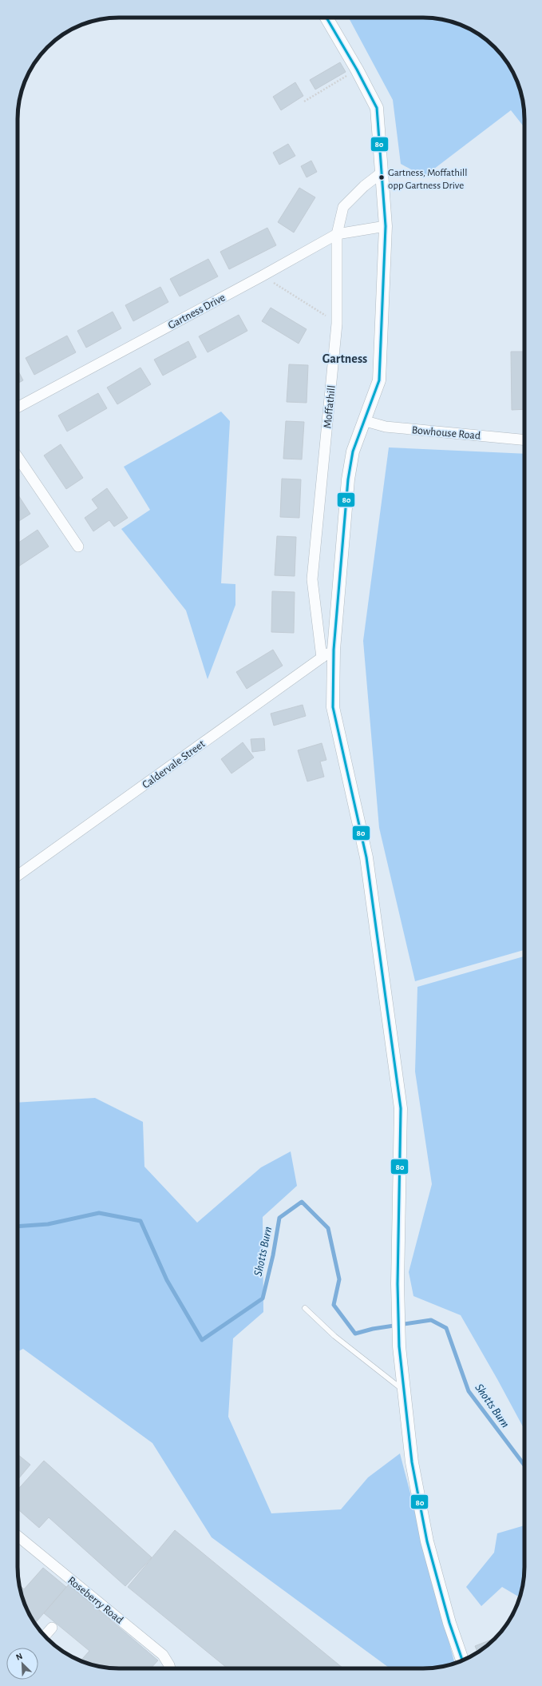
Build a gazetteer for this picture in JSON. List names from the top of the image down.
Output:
{
  "streets": {
    "street": [
      "Gartness Drive",
      "Moffathill",
      "Bowhouse Road",
      "Caldervale Street",
      "Roseberry Road"
    ]
  },
  "crossings": [
    ["Gartness Drive", "Moffathill"],
    ["Moffathill", "Caldervale Street"]
  ],
  "districts": ["Gartness"],
  "water": ["Shotts Burn"],
  "places": ["Gartness, Moffathill opp Gartness Drive"],
  "lines": ["transit line 80"],
  "north": "top left"
}
